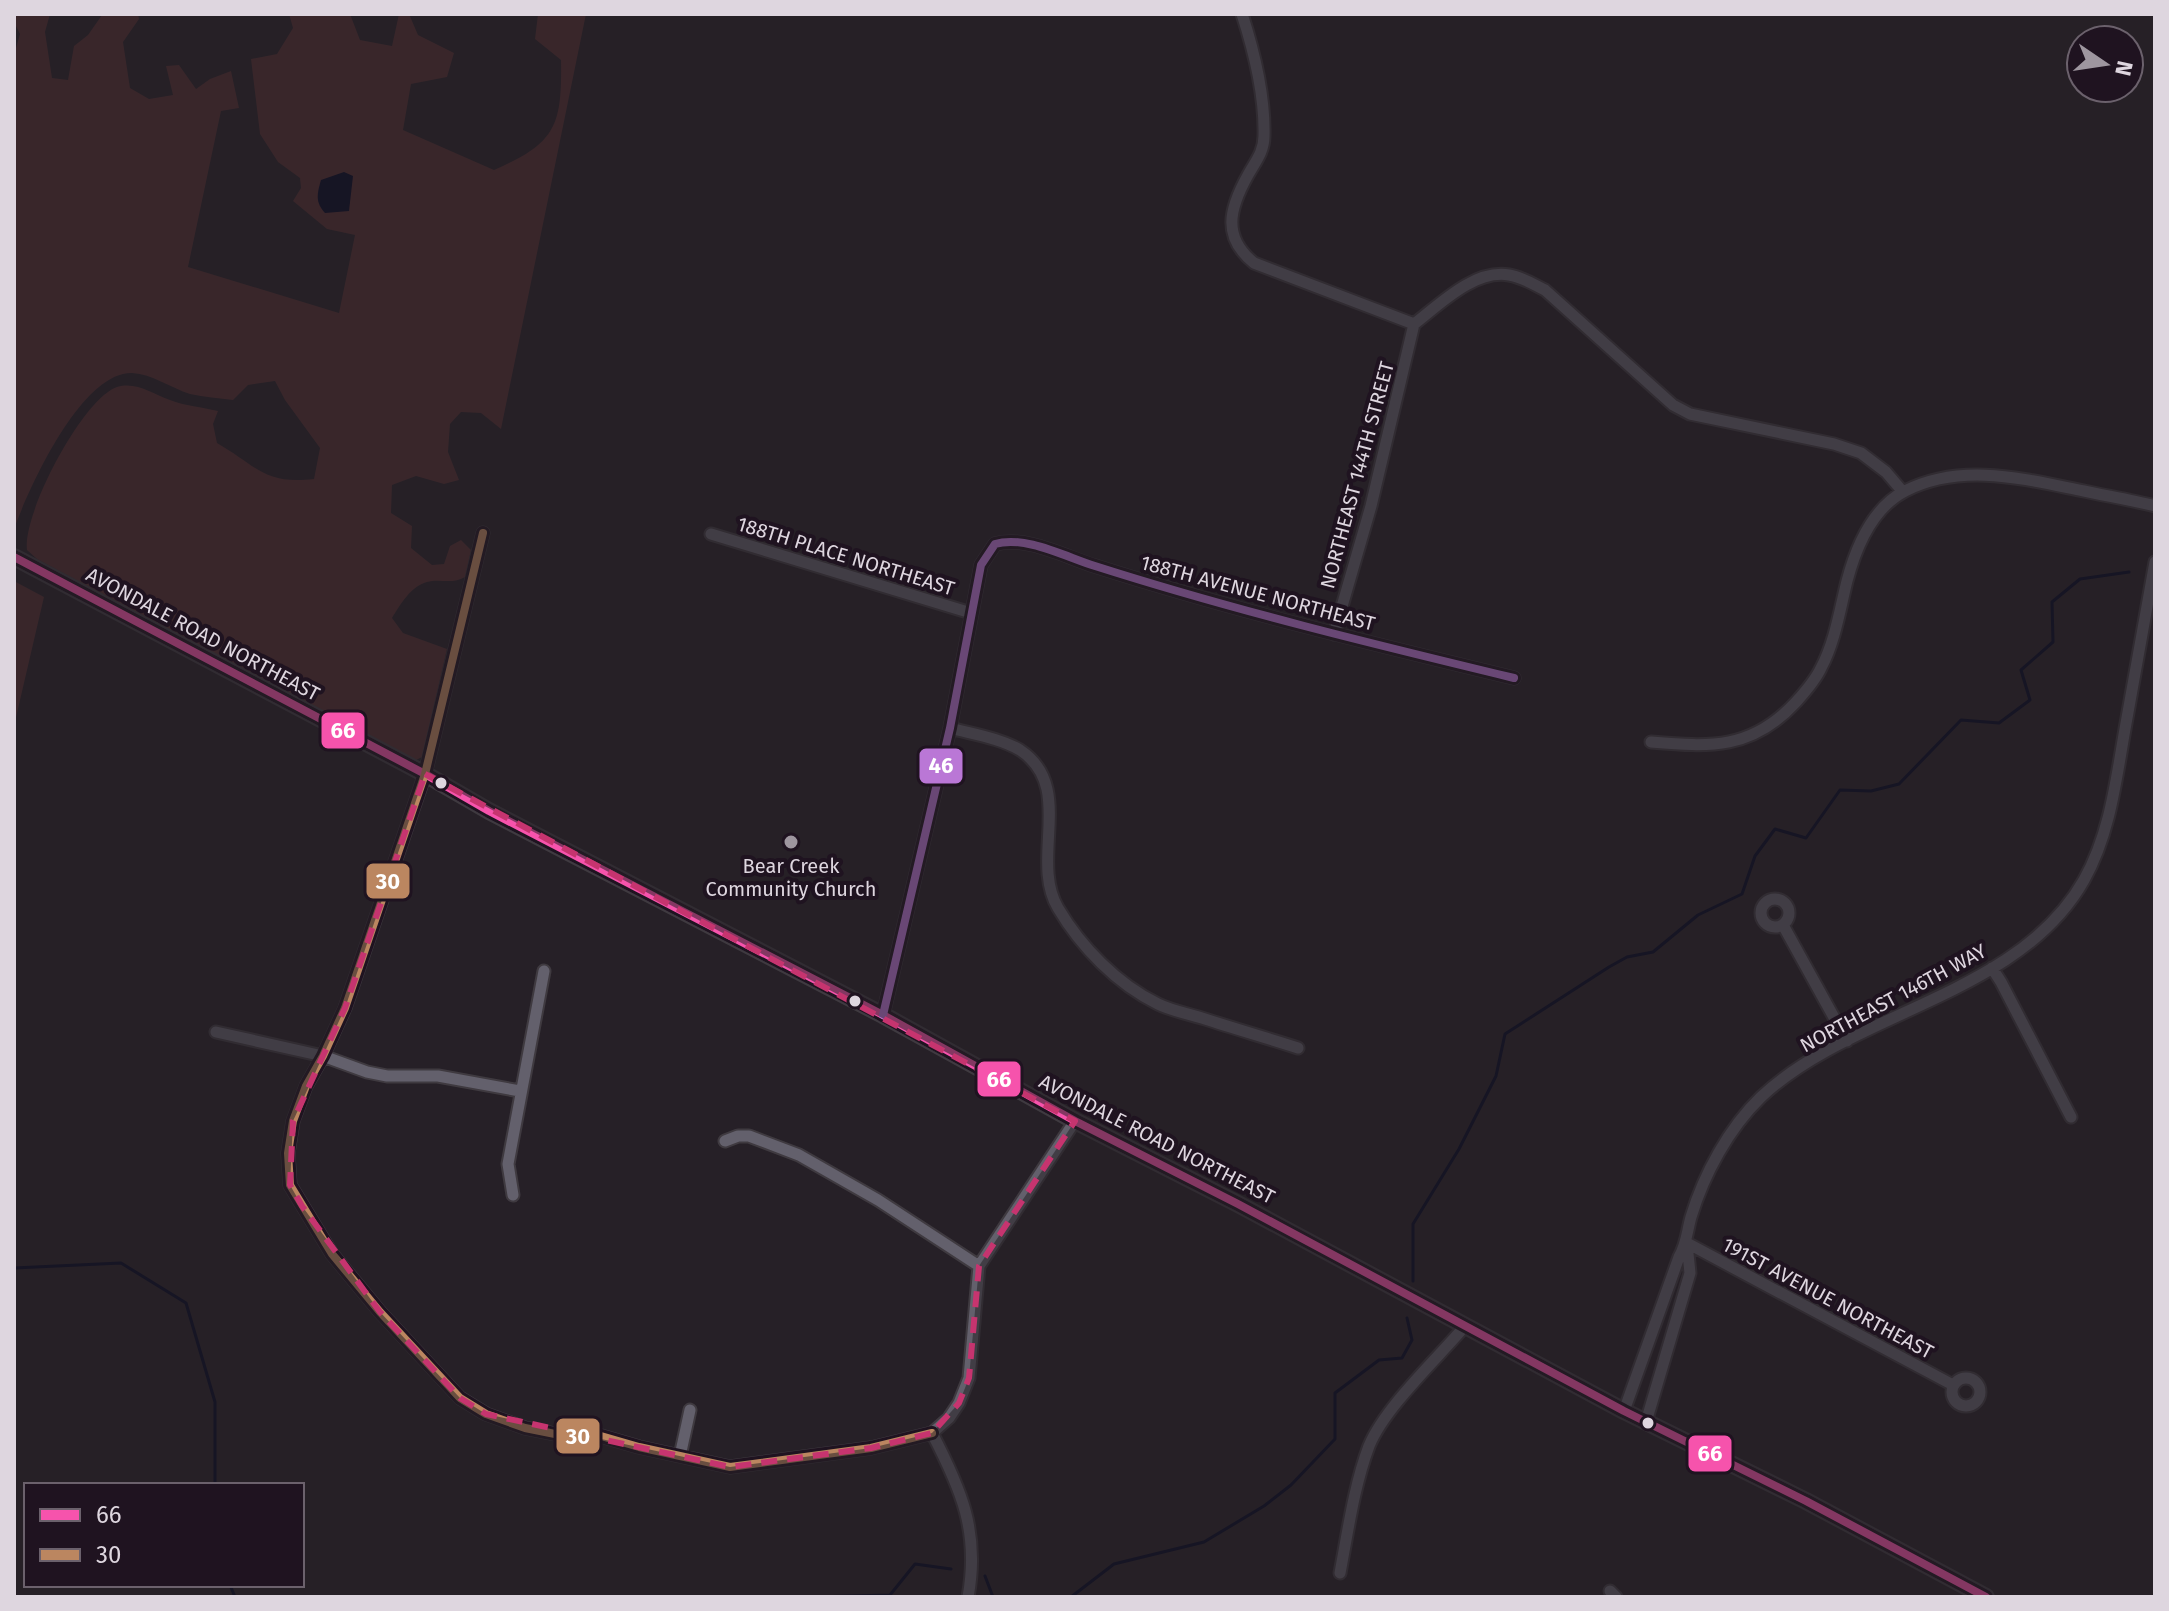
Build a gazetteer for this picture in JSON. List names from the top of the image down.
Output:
{
  "streets": {
    "main road": ["AVONDALE ROAD NORTHEAST"],
    "street": [
      "NORTHEAST 144TH STREET",
      "188TH PLACE NORTHEAST",
      "188TH AVENUE NORTHEAST",
      "NORTHEAST 146TH WAY",
      "191ST AVENUE NORTHEAST"
    ]
  },
  "crossings": [
    ["NORTHEAST 144TH STREET", "188TH AVENUE NORTHEAST"],
    ["188TH PLACE NORTHEAST", "188TH AVENUE NORTHEAST"],
    ["AVONDALE ROAD NORTHEAST", "NORTHEAST 146TH WAY"],
    ["NORTHEAST 146TH WAY", "191ST AVENUE NORTHEAST"]
  ],
  "places": ["Bear Creek Community Church"],
  "lines": ["transit line 30", "transit line 46", "transit line 66"],
  "legend": ["66", "30"],
  "north": "right"
}
